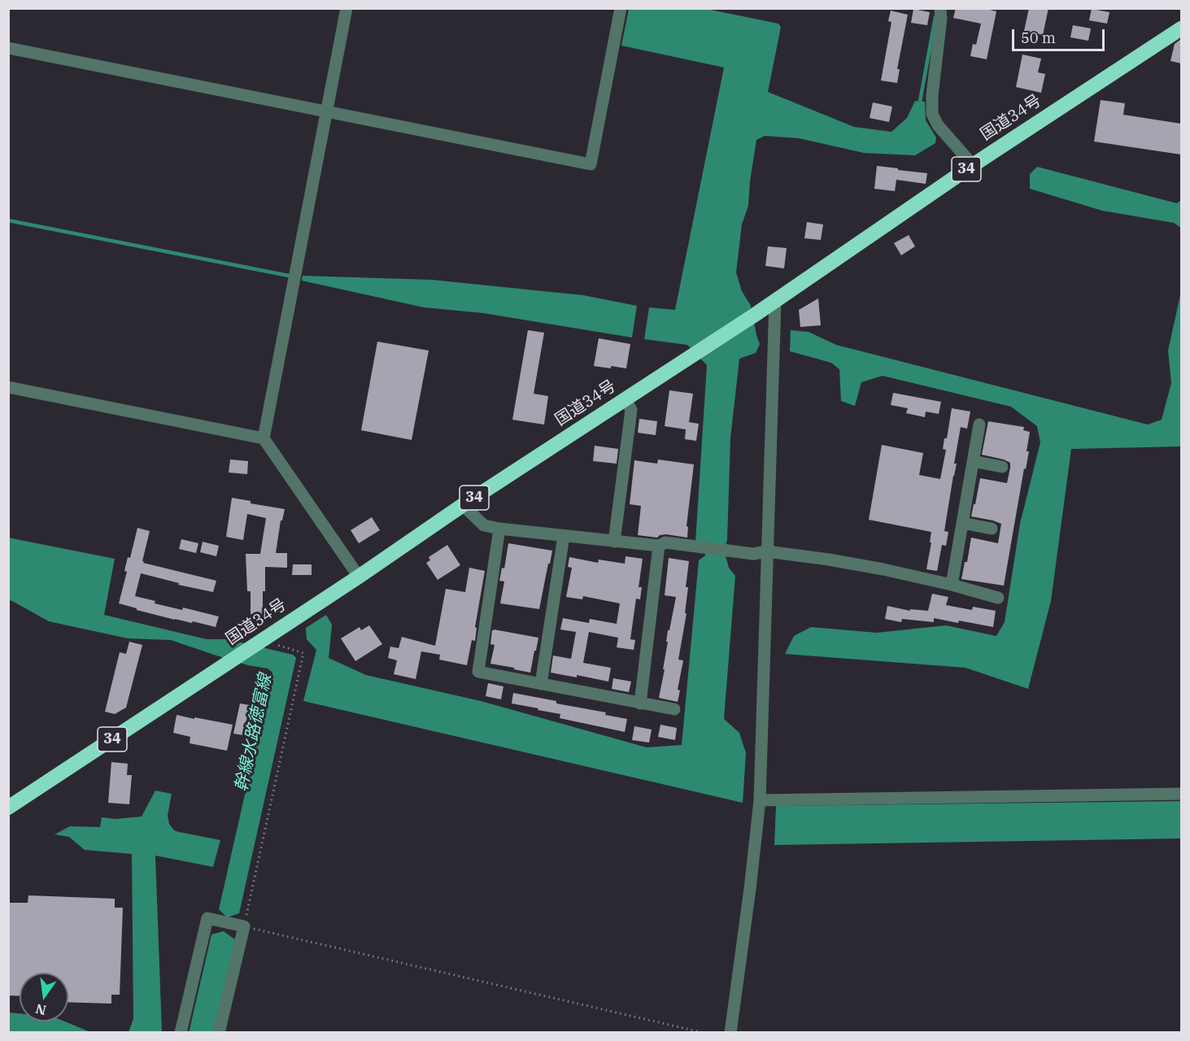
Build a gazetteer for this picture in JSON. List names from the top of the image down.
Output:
{
  "streets": {
    "highway": ["国道34号", "34"]
  },
  "water": ["幹線水路徳富線"],
  "scale_bar": "50 m",
  "north": "bottom"
}
